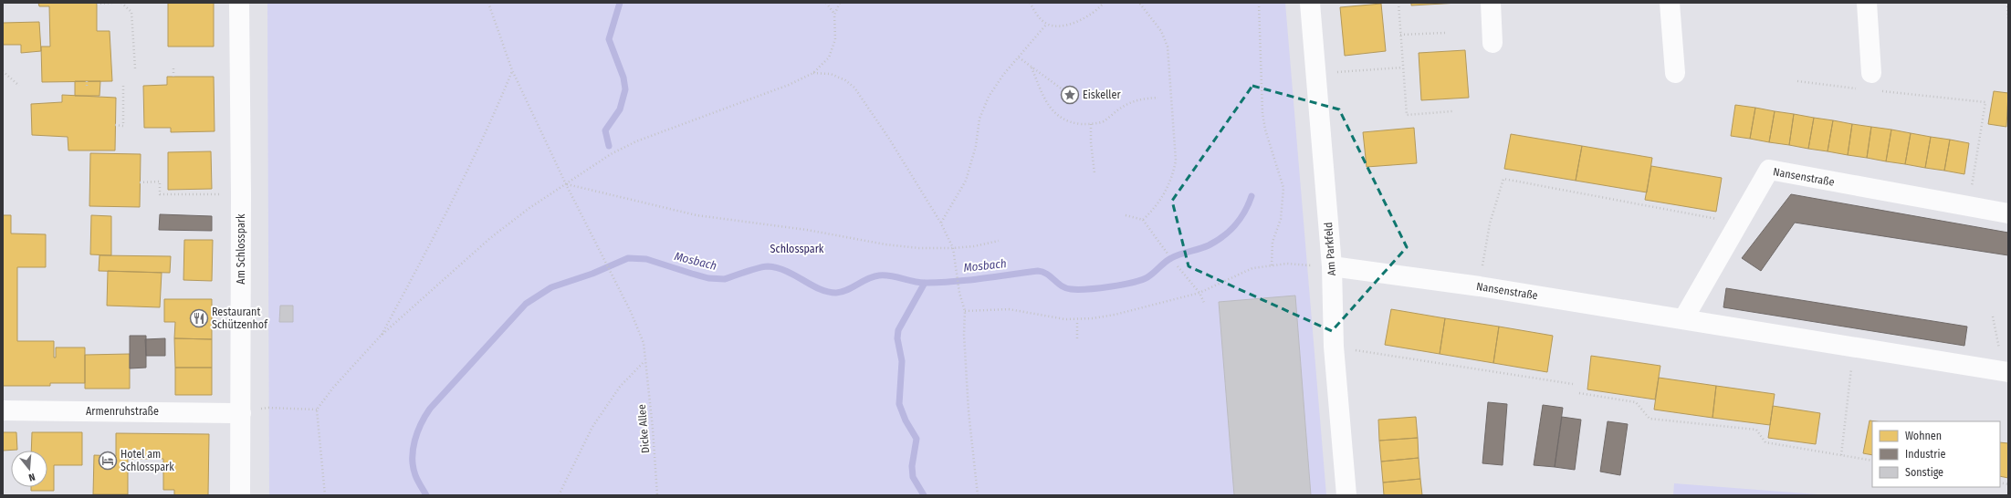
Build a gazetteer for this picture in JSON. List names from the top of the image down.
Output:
{
  "streets": {
    "street": [
      "Nansenstraße",
      "Am Schlosspark",
      "Am Parkfeld",
      "Armenruhstraße"
    ],
    "path": ["Dicke Allee"]
  },
  "crossings": [
    ["Nansenstraße", "Am Parkfeld"],
    ["Am Schlosspark", "Armenruhstraße"]
  ],
  "water": ["Mosbach"],
  "parks": ["Schlosspark"],
  "places": {
    "place": ["Eiskeller"],
    "restaurant": ["Restaurant Schützenhof"],
    "hotel": ["Hotel am Schlosspark"]
  },
  "legend": ["Wohnen", "Industrie", "Sonstige"],
  "north": "bottom"
}
